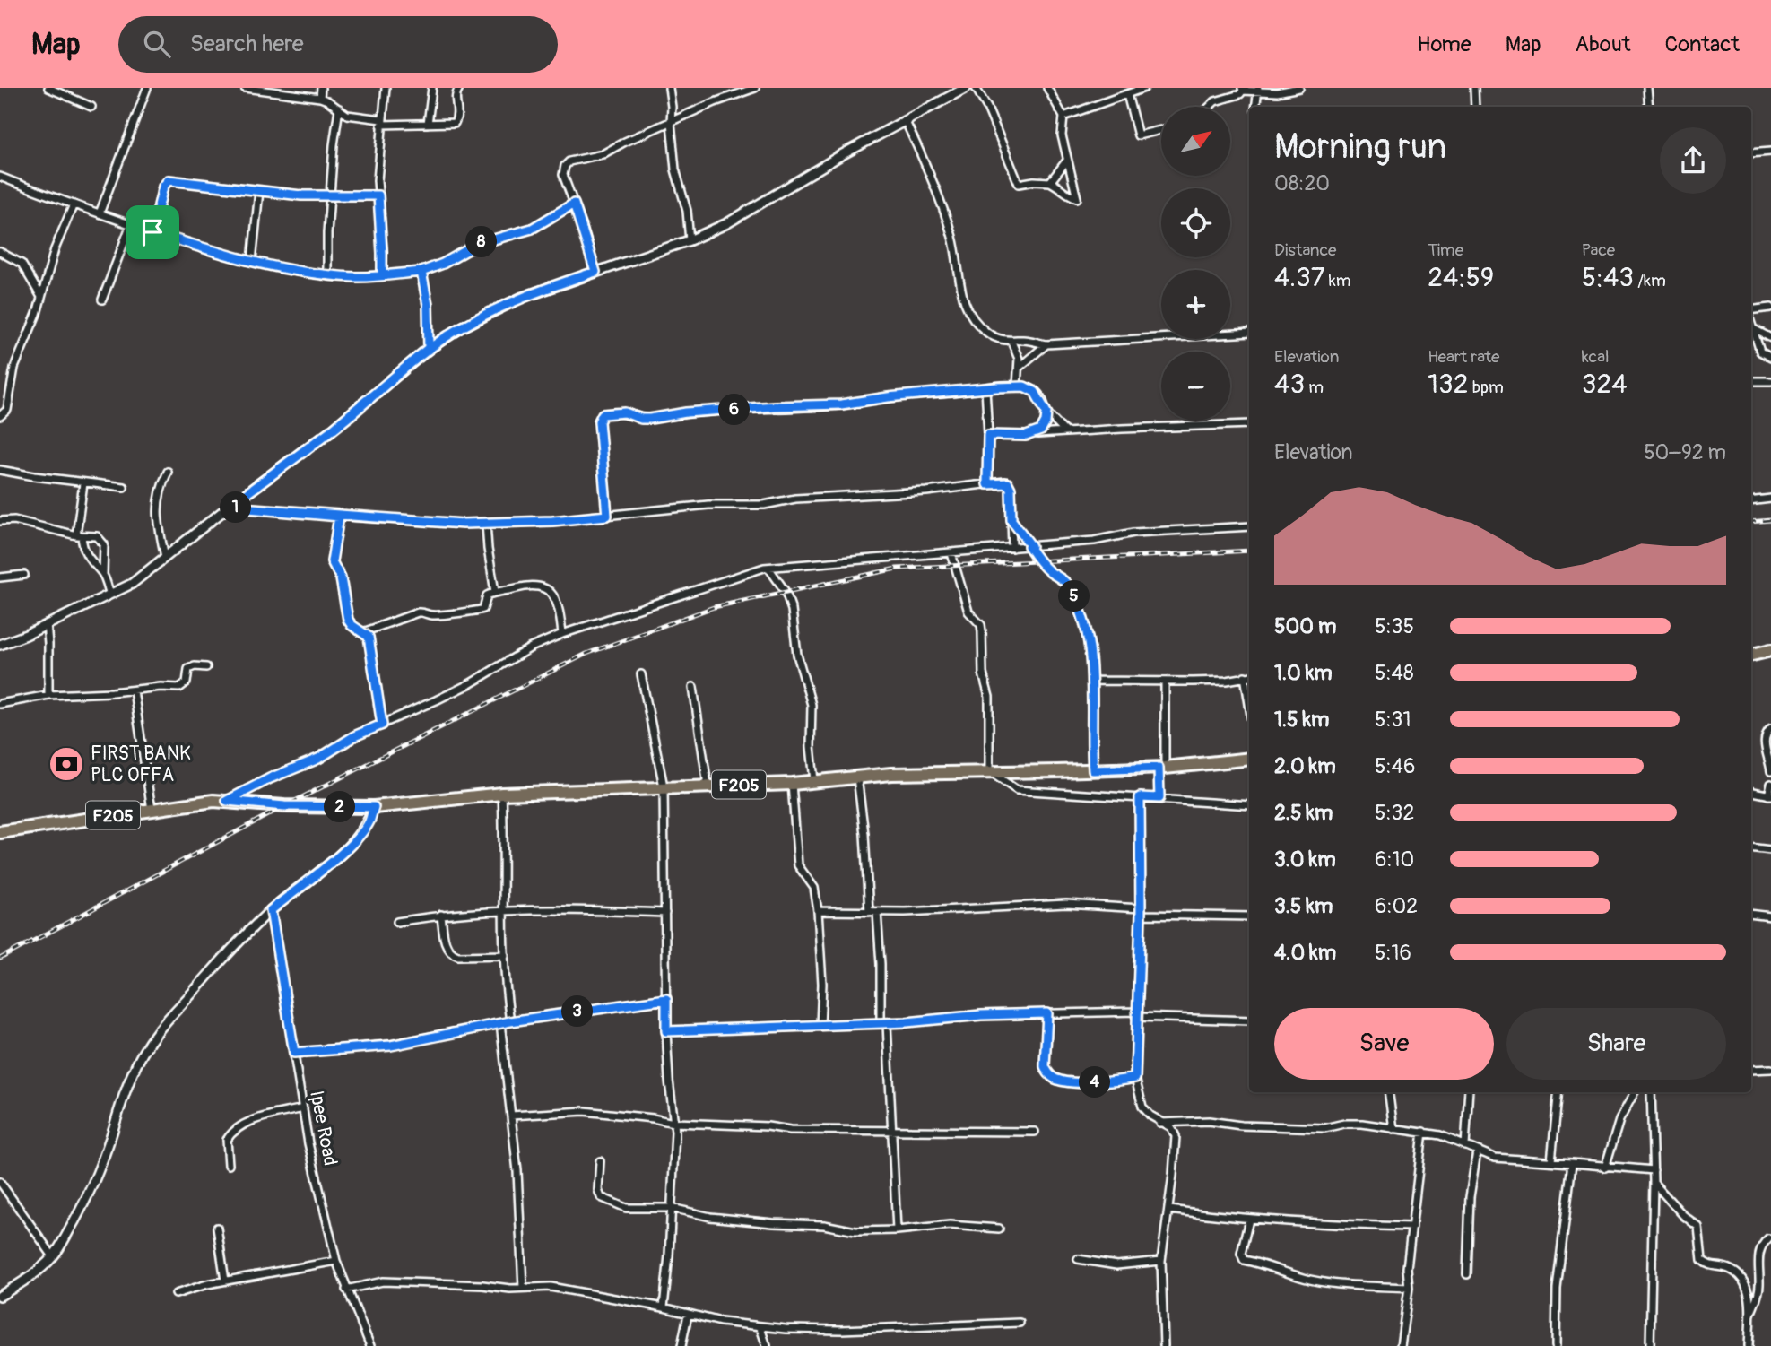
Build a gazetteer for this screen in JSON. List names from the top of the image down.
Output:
{
  "streets": {
    "main road": ["F205"],
    "street": ["Ipee Road"]
  },
  "places": {
    "bank": ["FIRST BANK PLC OFFA"]
  },
  "north": "top right",
  "page": {
    "header": "Map",
    "search": "Search here",
    "nav": [
      "Home",
      "Map",
      "About",
      "Contact"
    ],
    "map_buttons": ["+", "−"],
    "heading": ["Morning run", "08:20"],
    "stats": [
      ["Distance", "4.37 km"],
      ["Time", "24:59"],
      ["Pace", "5:43 /km"],
      ["Elevation", "43 m"],
      ["Heart rate", "132 bpm"],
      ["kcal", "324"]
    ],
    "pins": [
      "8",
      "6",
      "1",
      "5",
      "2",
      "3",
      "4"
    ],
    "chart": ["Elevation", "50–92 m"],
    "list": [
      {
        "name": "500 m",
        "note": "5:35"
      },
      {
        "name": "1.0 km",
        "note": "5:48"
      },
      {
        "name": "1.5 km",
        "note": "5:31"
      },
      {
        "name": "2.0 km",
        "note": "5:46"
      },
      {
        "name": "2.5 km",
        "note": "5:32"
      },
      {
        "name": "3.0 km",
        "note": "6:10"
      },
      {
        "name": "3.5 km",
        "note": "6:02"
      },
      {
        "name": "4.0 km",
        "note": "5:16"
      }
    ],
    "buttons": ["Save", "Share"]
  }
}
